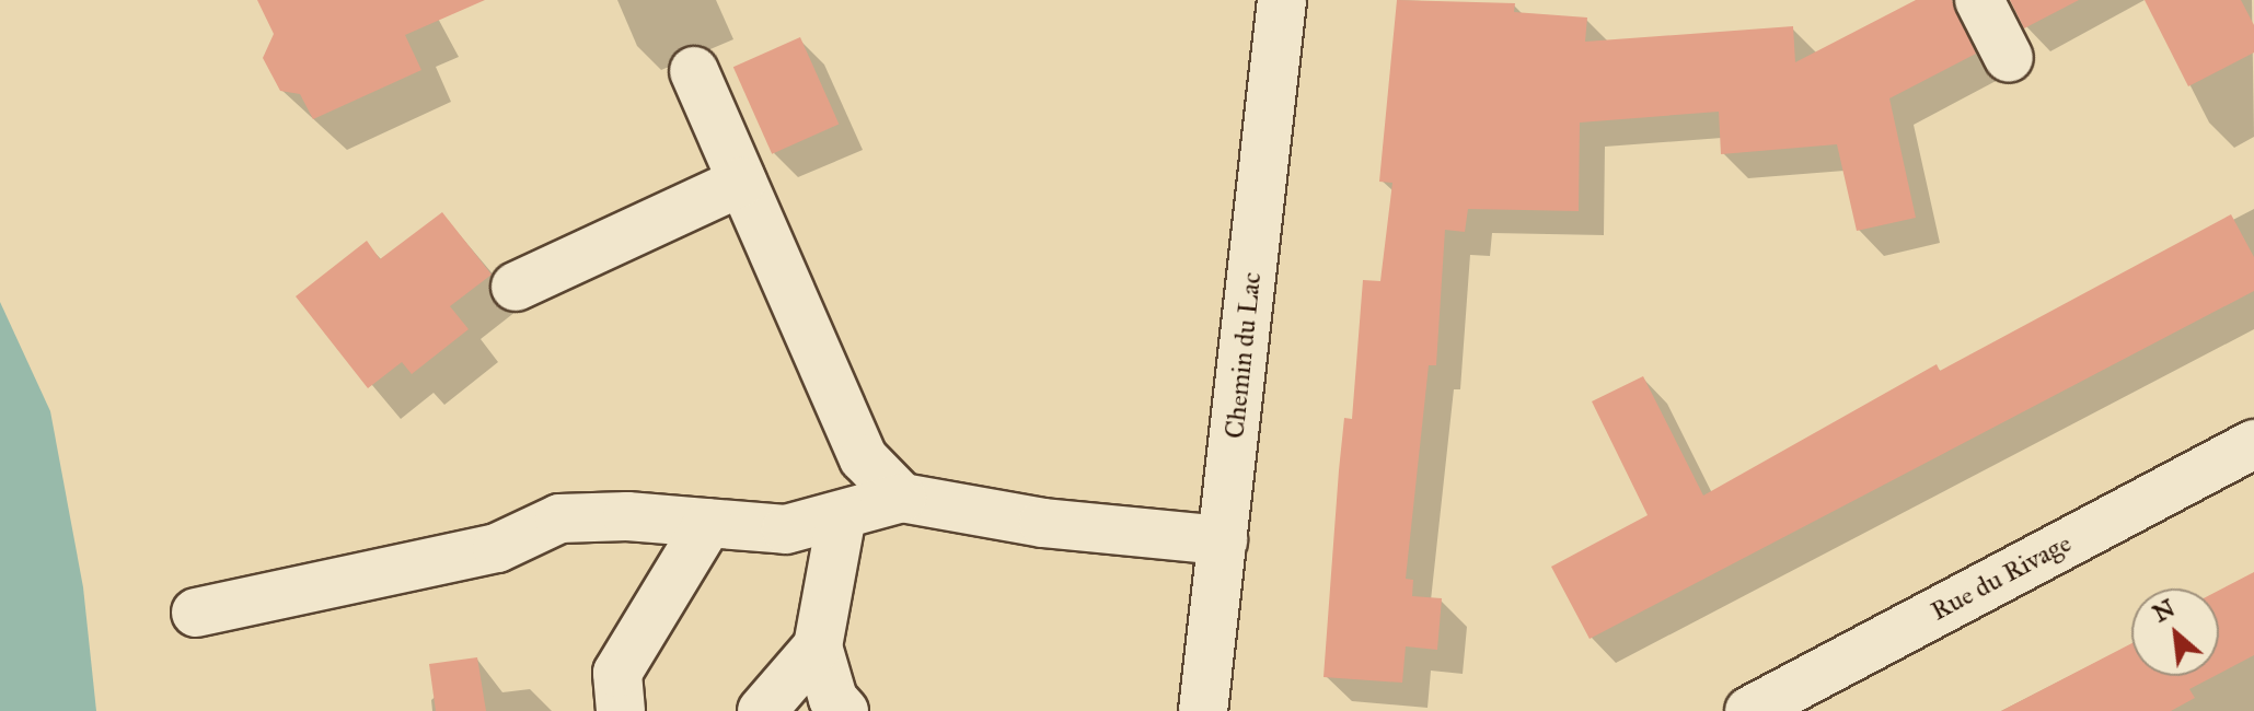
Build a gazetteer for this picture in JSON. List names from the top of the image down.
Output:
{
  "streets": {
    "street": ["Chemin du Lac", "Rue du Rivage"]
  },
  "north": "top left"
}
